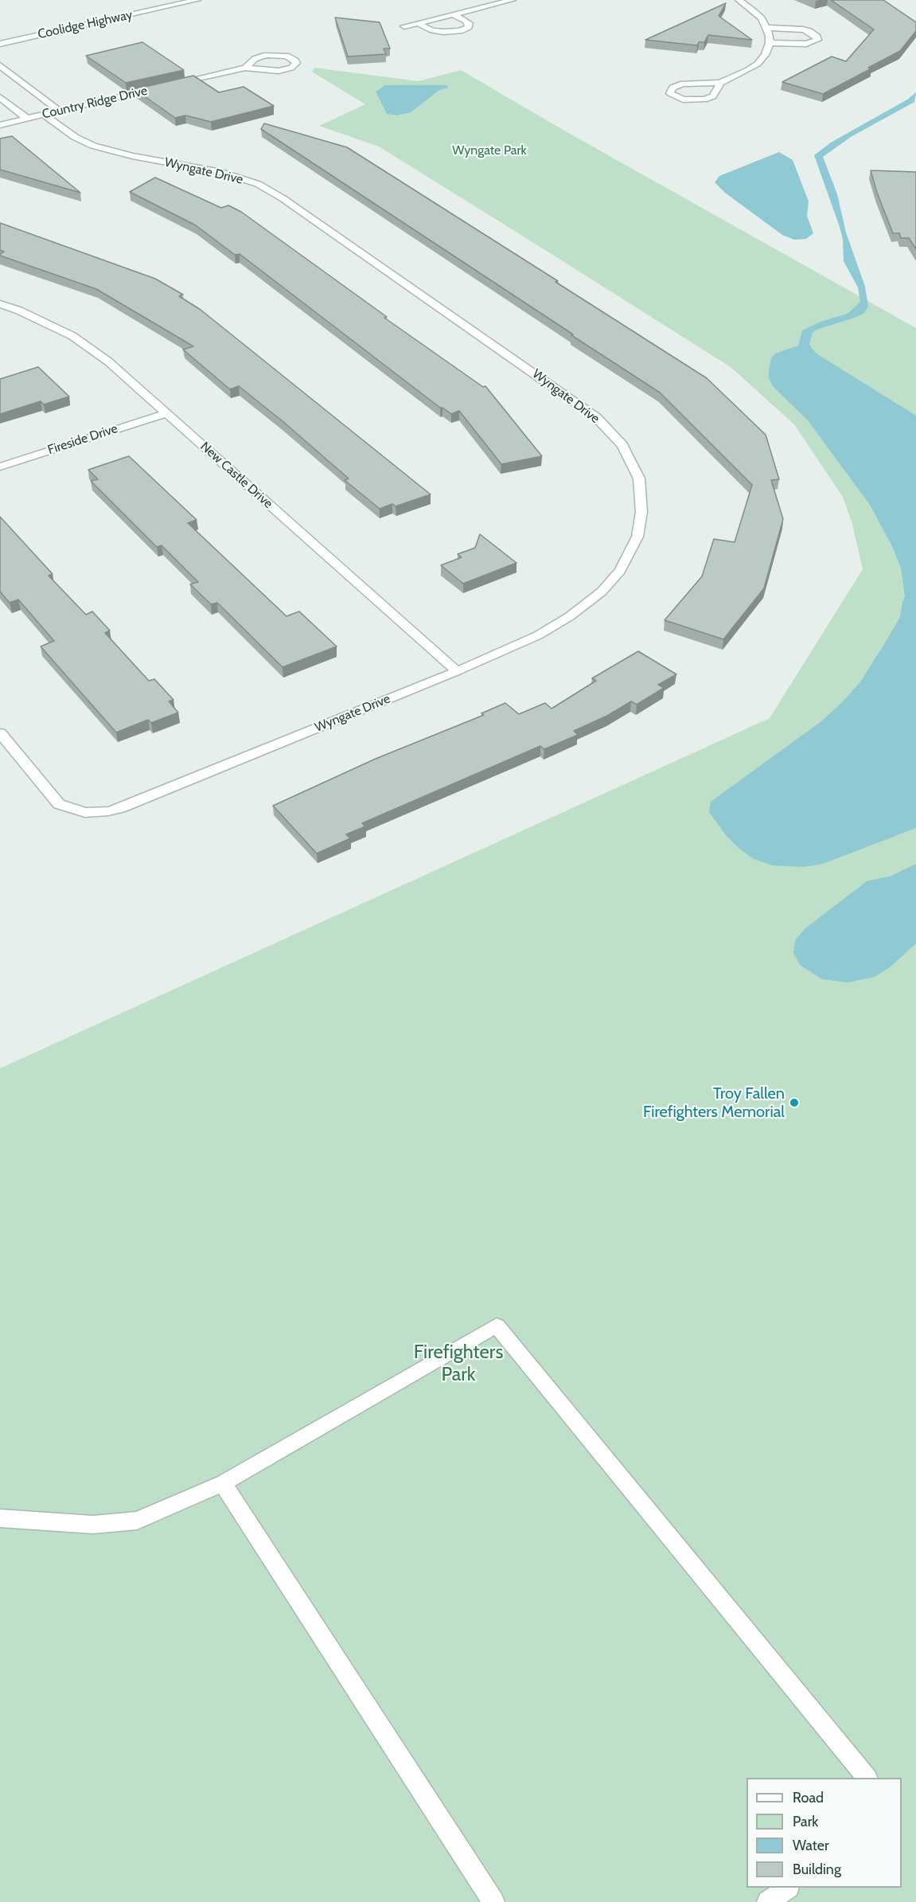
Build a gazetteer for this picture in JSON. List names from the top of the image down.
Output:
{
  "streets": {
    "street": [
      "Coolidge Highway",
      "Country Ridge Drive",
      "Wyngate Drive",
      "Fireside Drive",
      "New Castle Drive"
    ]
  },
  "crossings": [
    ["Country Ridge Drive", "Wyngate Drive"],
    ["Wyngate Drive", "New Castle Drive"],
    ["Fireside Drive", "New Castle Drive"]
  ],
  "parks": ["Wyngate Park", "Firefighters Park"],
  "places": ["Troy Fallen Firefighters Memorial"],
  "legend": [
    "Road",
    "Park",
    "Water",
    "Building"
  ]
}
